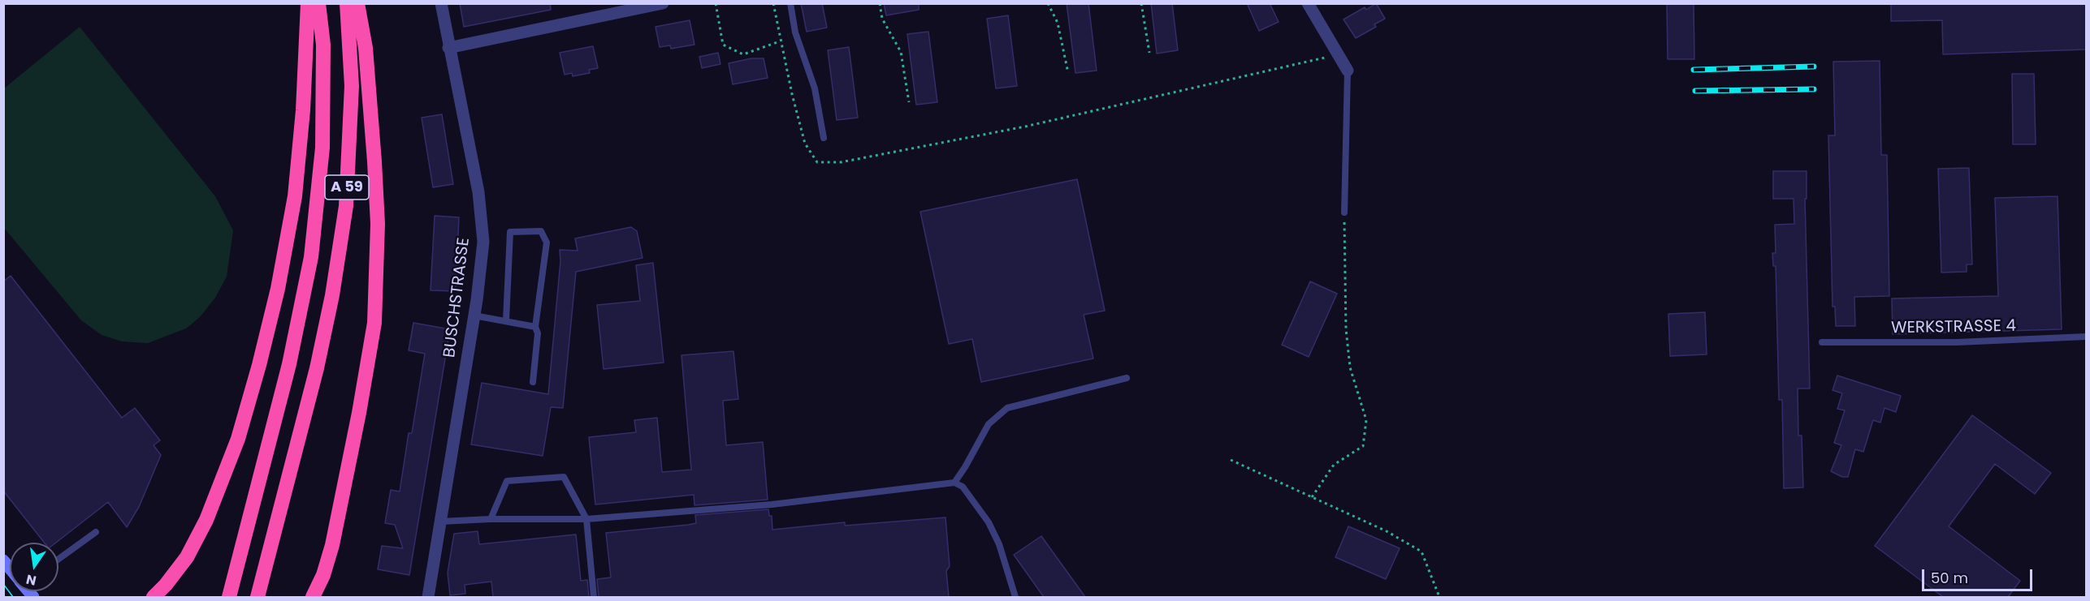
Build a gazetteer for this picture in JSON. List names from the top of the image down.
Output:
{
  "streets": {
    "highway": ["A 59"],
    "street": ["BUSCHSTRASSE"],
    "lane": ["WERKSTRASSE 4"]
  },
  "scale_bar": "50 m",
  "north": "bottom"
}
